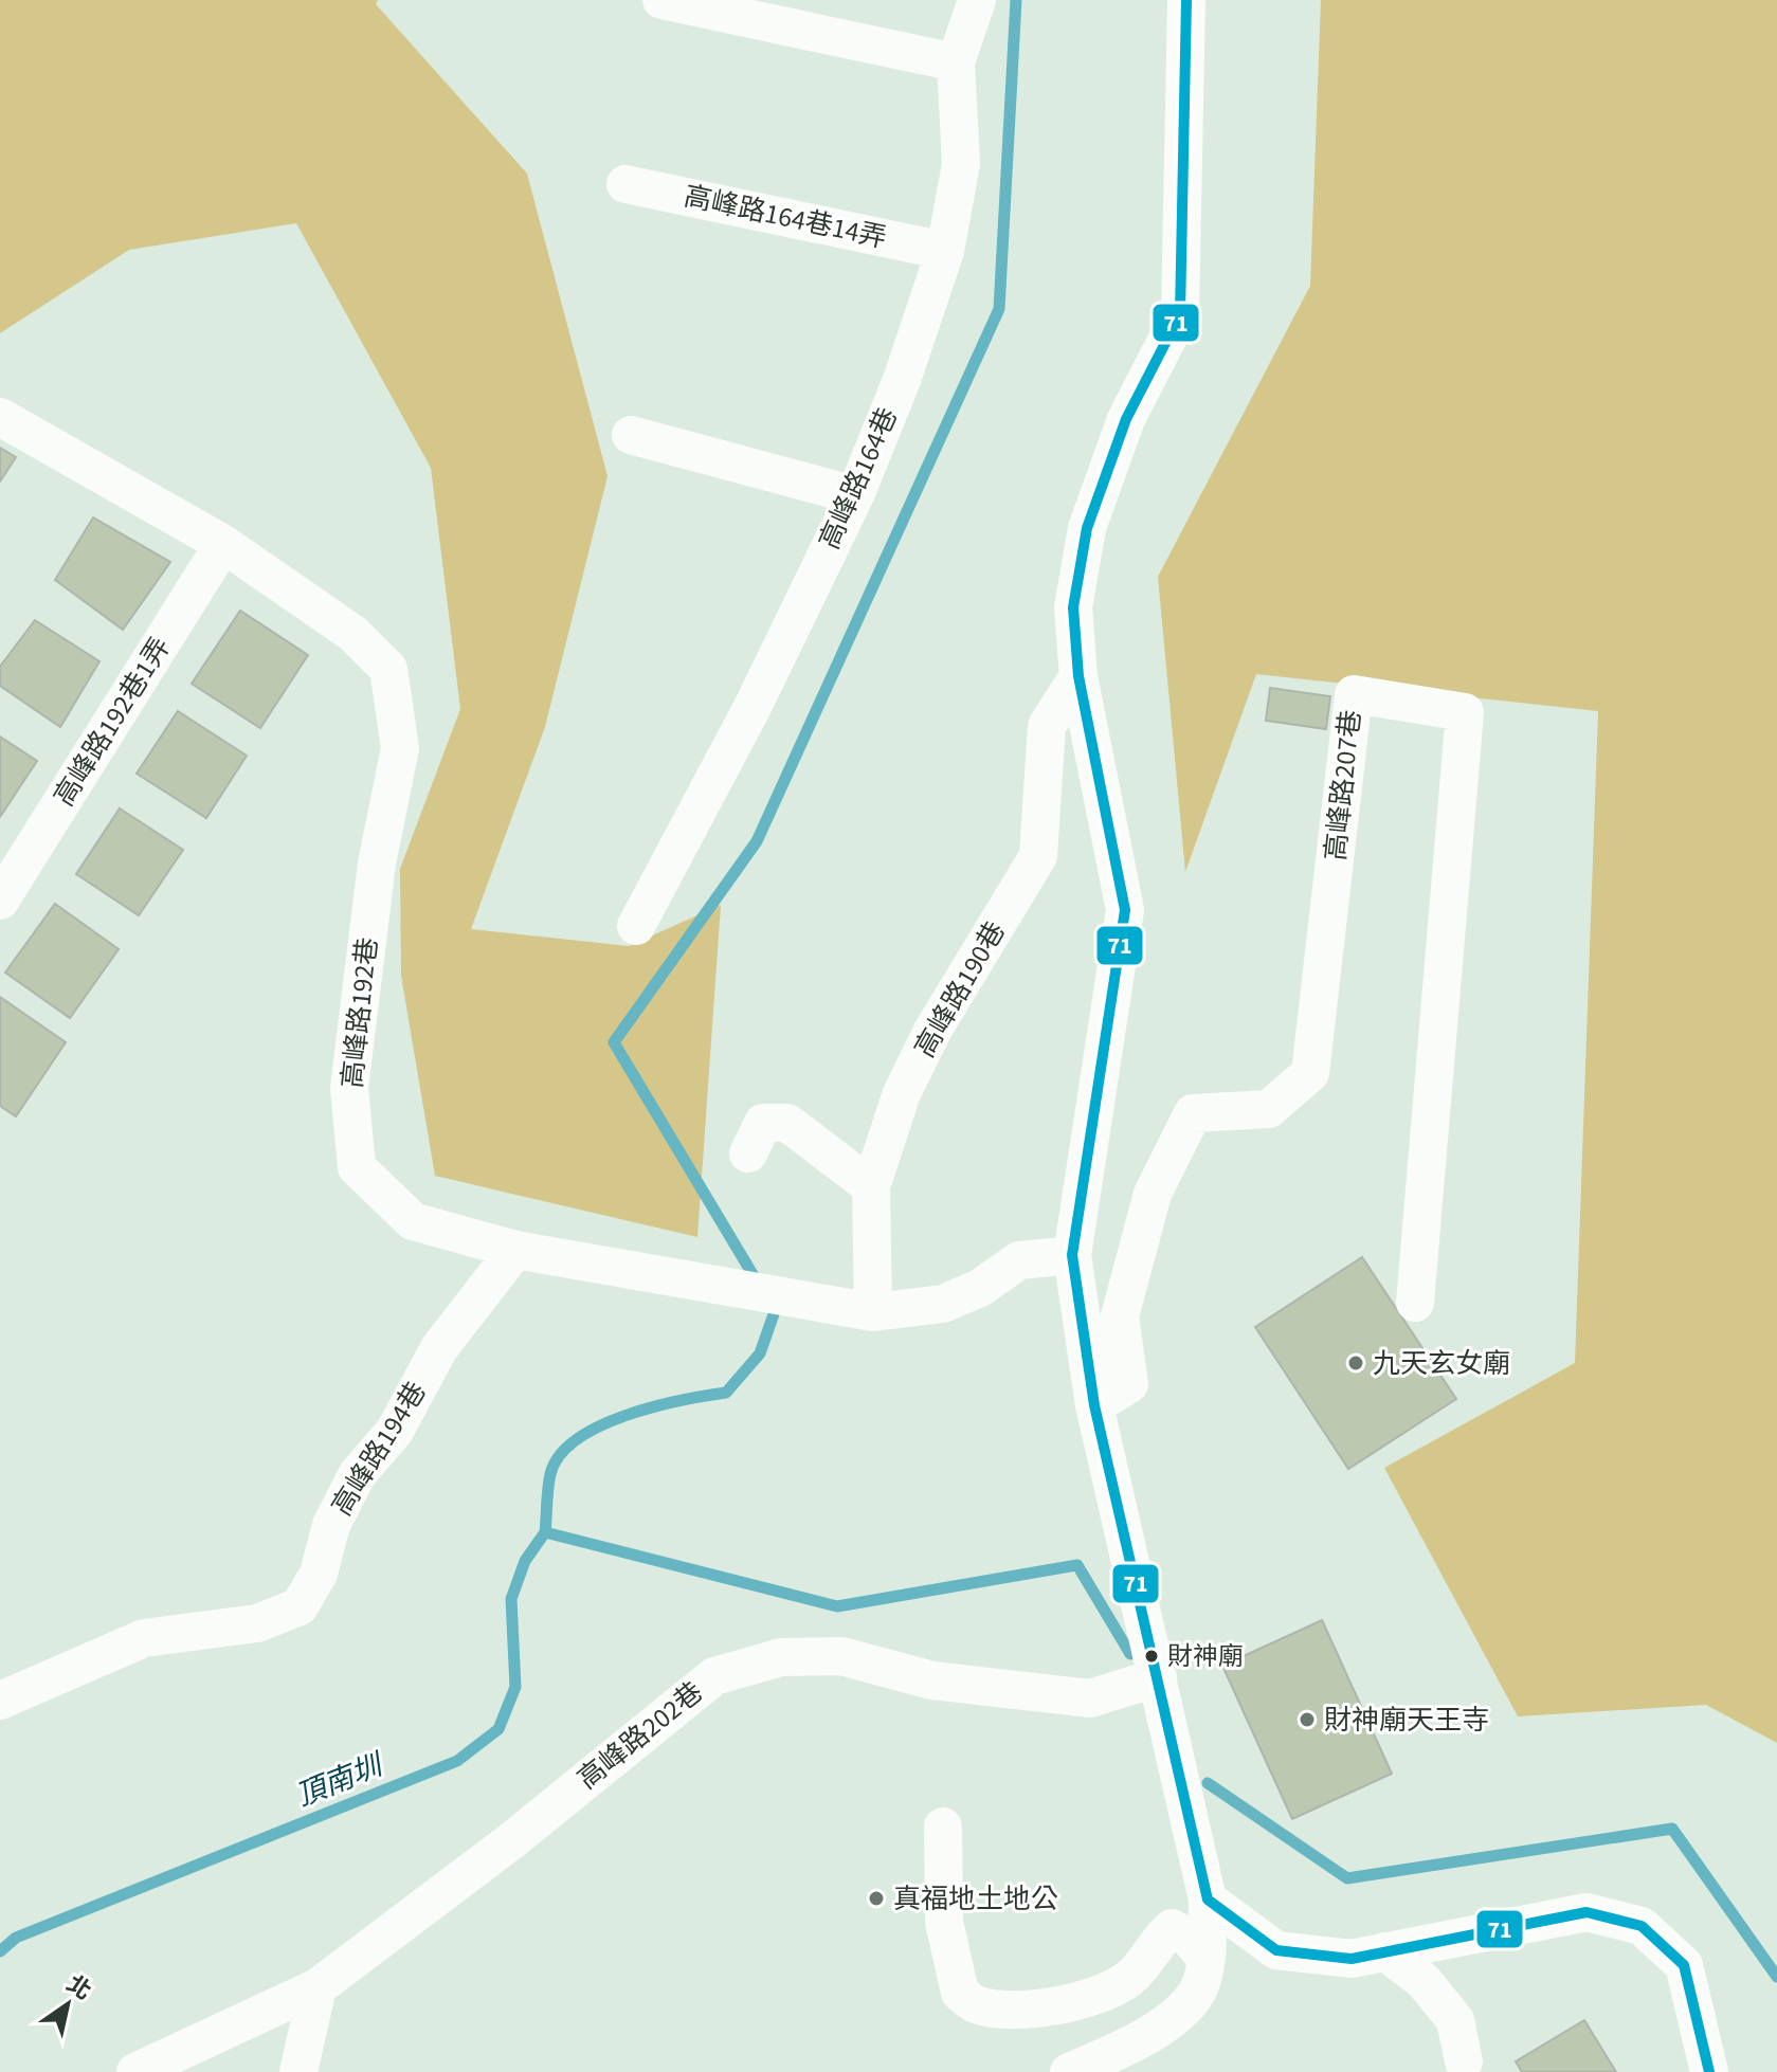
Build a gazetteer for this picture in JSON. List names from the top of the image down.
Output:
{
  "streets": {
    "street": [
      "高峰路164巷14弄",
      "高峰路164巷",
      "高峰路192巷1弄",
      "高峰路207巷",
      "高峰路190巷",
      "高峰路192巷",
      "高峰路194巷",
      "高峰路202巷"
    ]
  },
  "crossings": [
    ["高峰路164巷14弄", "高峰路164巷"],
    ["高峰路192巷1弄", "高峰路192巷"],
    ["高峰路190巷", "高峰路192巷"],
    ["高峰路192巷", "高峰路194巷"]
  ],
  "water": ["頂南圳"],
  "places": [
    "九天玄女廟",
    "財神廟",
    "財神廟天王寺",
    "真福地土地公"
  ],
  "lines": ["transit line 71"],
  "north": "top right"
}
